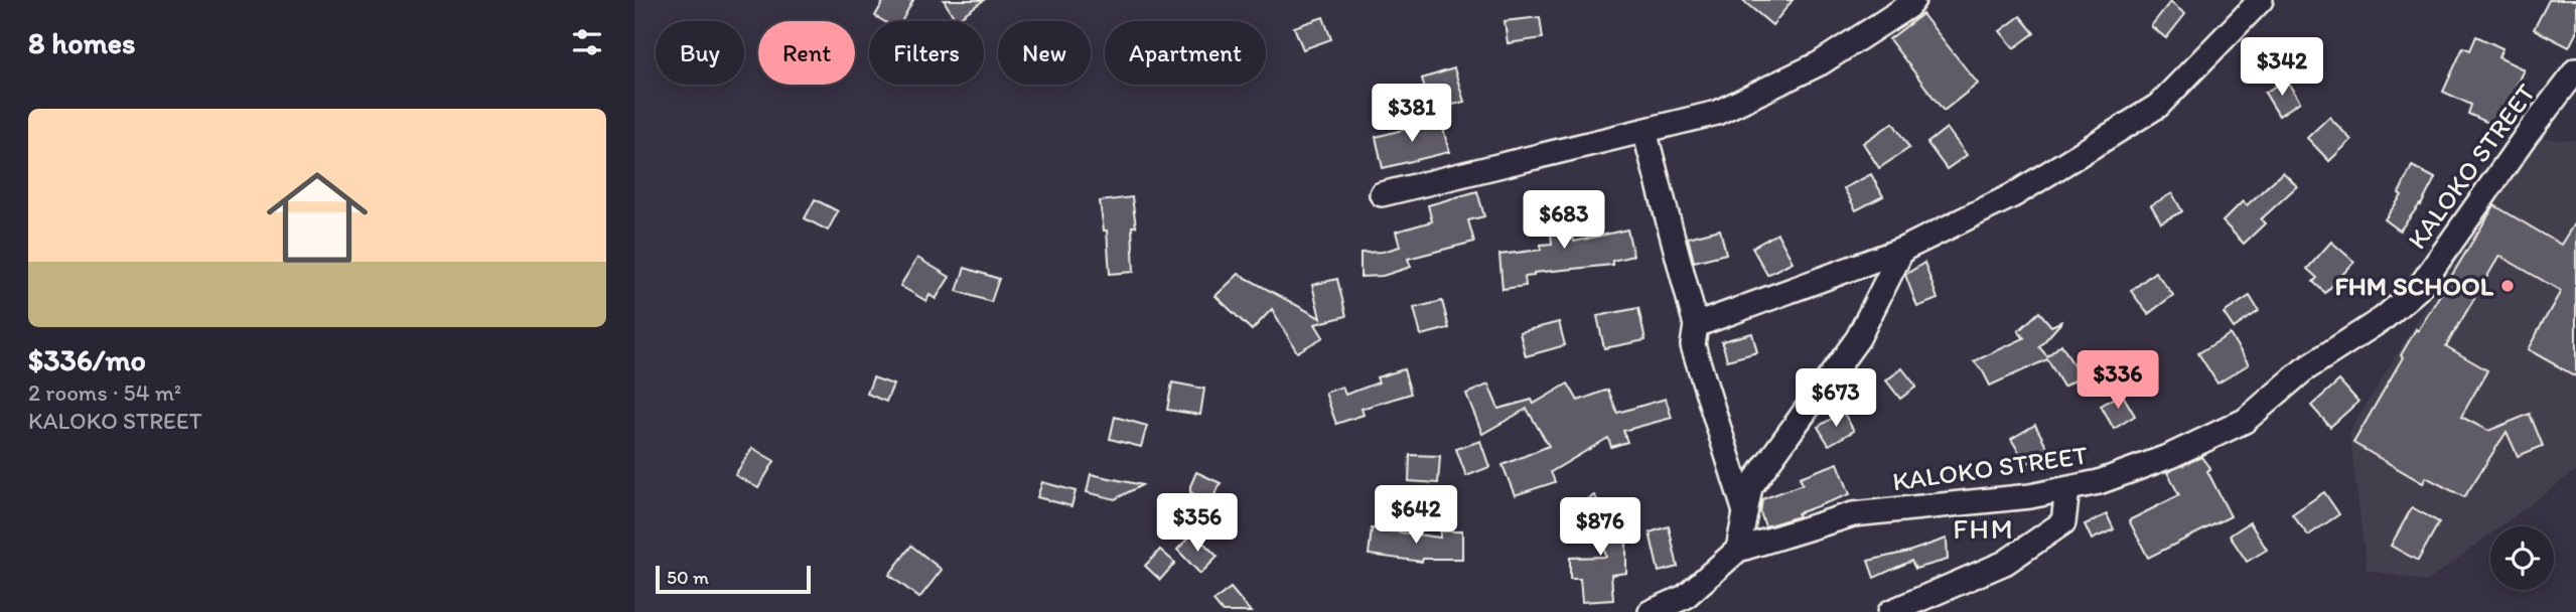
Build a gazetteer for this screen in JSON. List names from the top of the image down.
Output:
{
  "streets": {
    "street": ["KALOKO STREET"]
  },
  "districts": ["FHM"],
  "places": ["FHM SCHOOL"],
  "scale_bar": "50 m",
  "page": {
    "heading": "8 homes",
    "chip": [
      "Buy",
      "Rent",
      "Filters",
      "New",
      "Apartment"
    ],
    "price": [
      "$342",
      "$381",
      "$683",
      "$336",
      "$673",
      "$642",
      "$356",
      "$876"
    ],
    "list": [
      {
        "name": "$336/mo",
        "note": "2 rooms · 54 m² · KALOKO STREET"
      }
    ],
    "scale": "50 m"
  }
}
